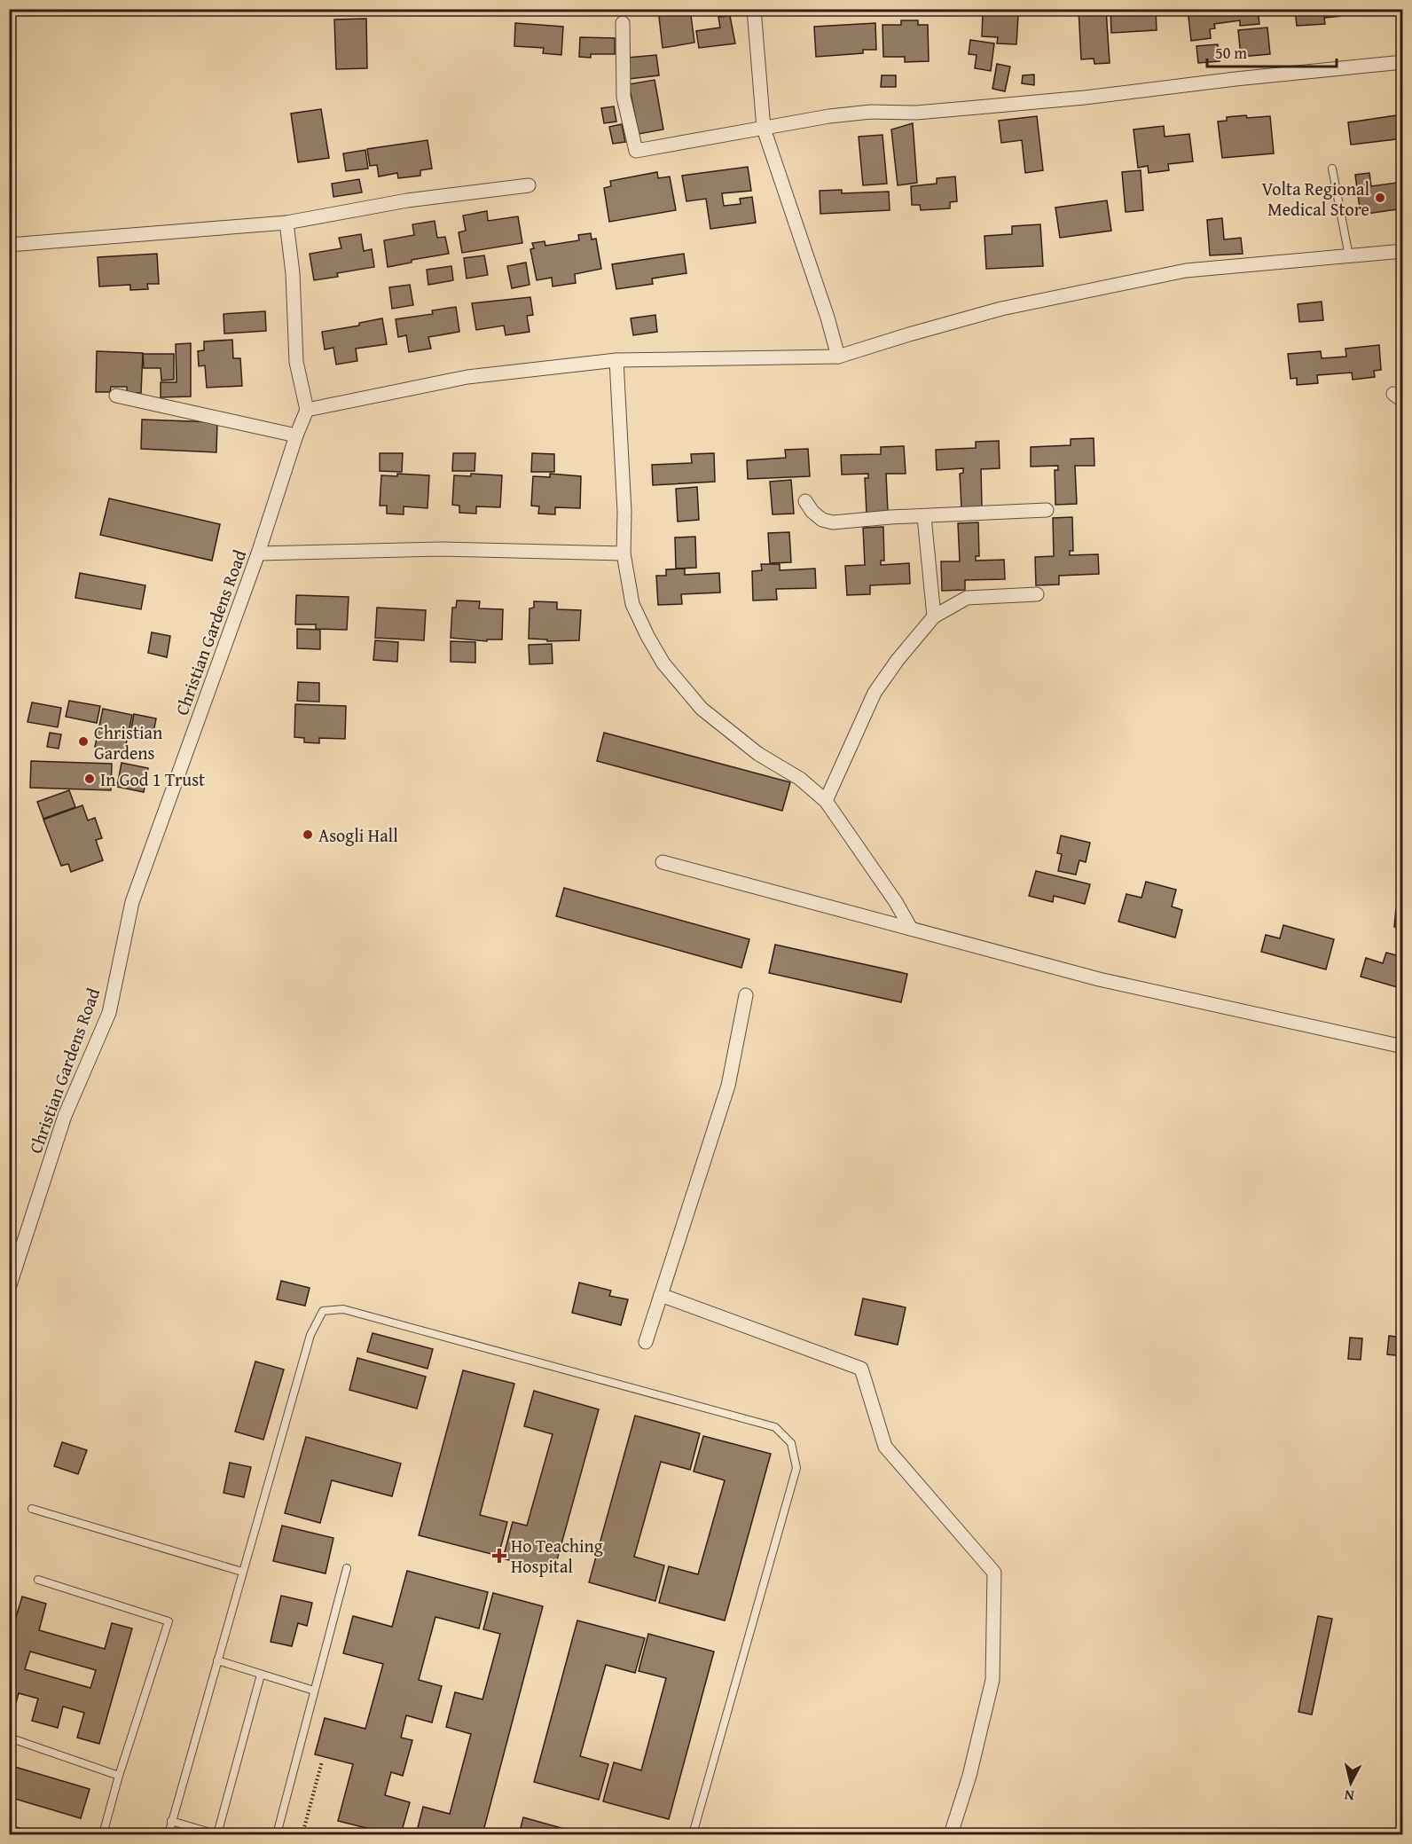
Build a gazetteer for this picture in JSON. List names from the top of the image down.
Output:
{
  "streets": {
    "street": ["Christian Gardens Road"]
  },
  "places": {
    "other": [
      "Volta Regional Medical Store",
      "Christian Gardens",
      "In God 1 Trust",
      "Asogli Hall"
    ],
    "health": ["Ho Teaching Hospital"]
  },
  "scale_bar": "50 m",
  "north": "bottom"
}
